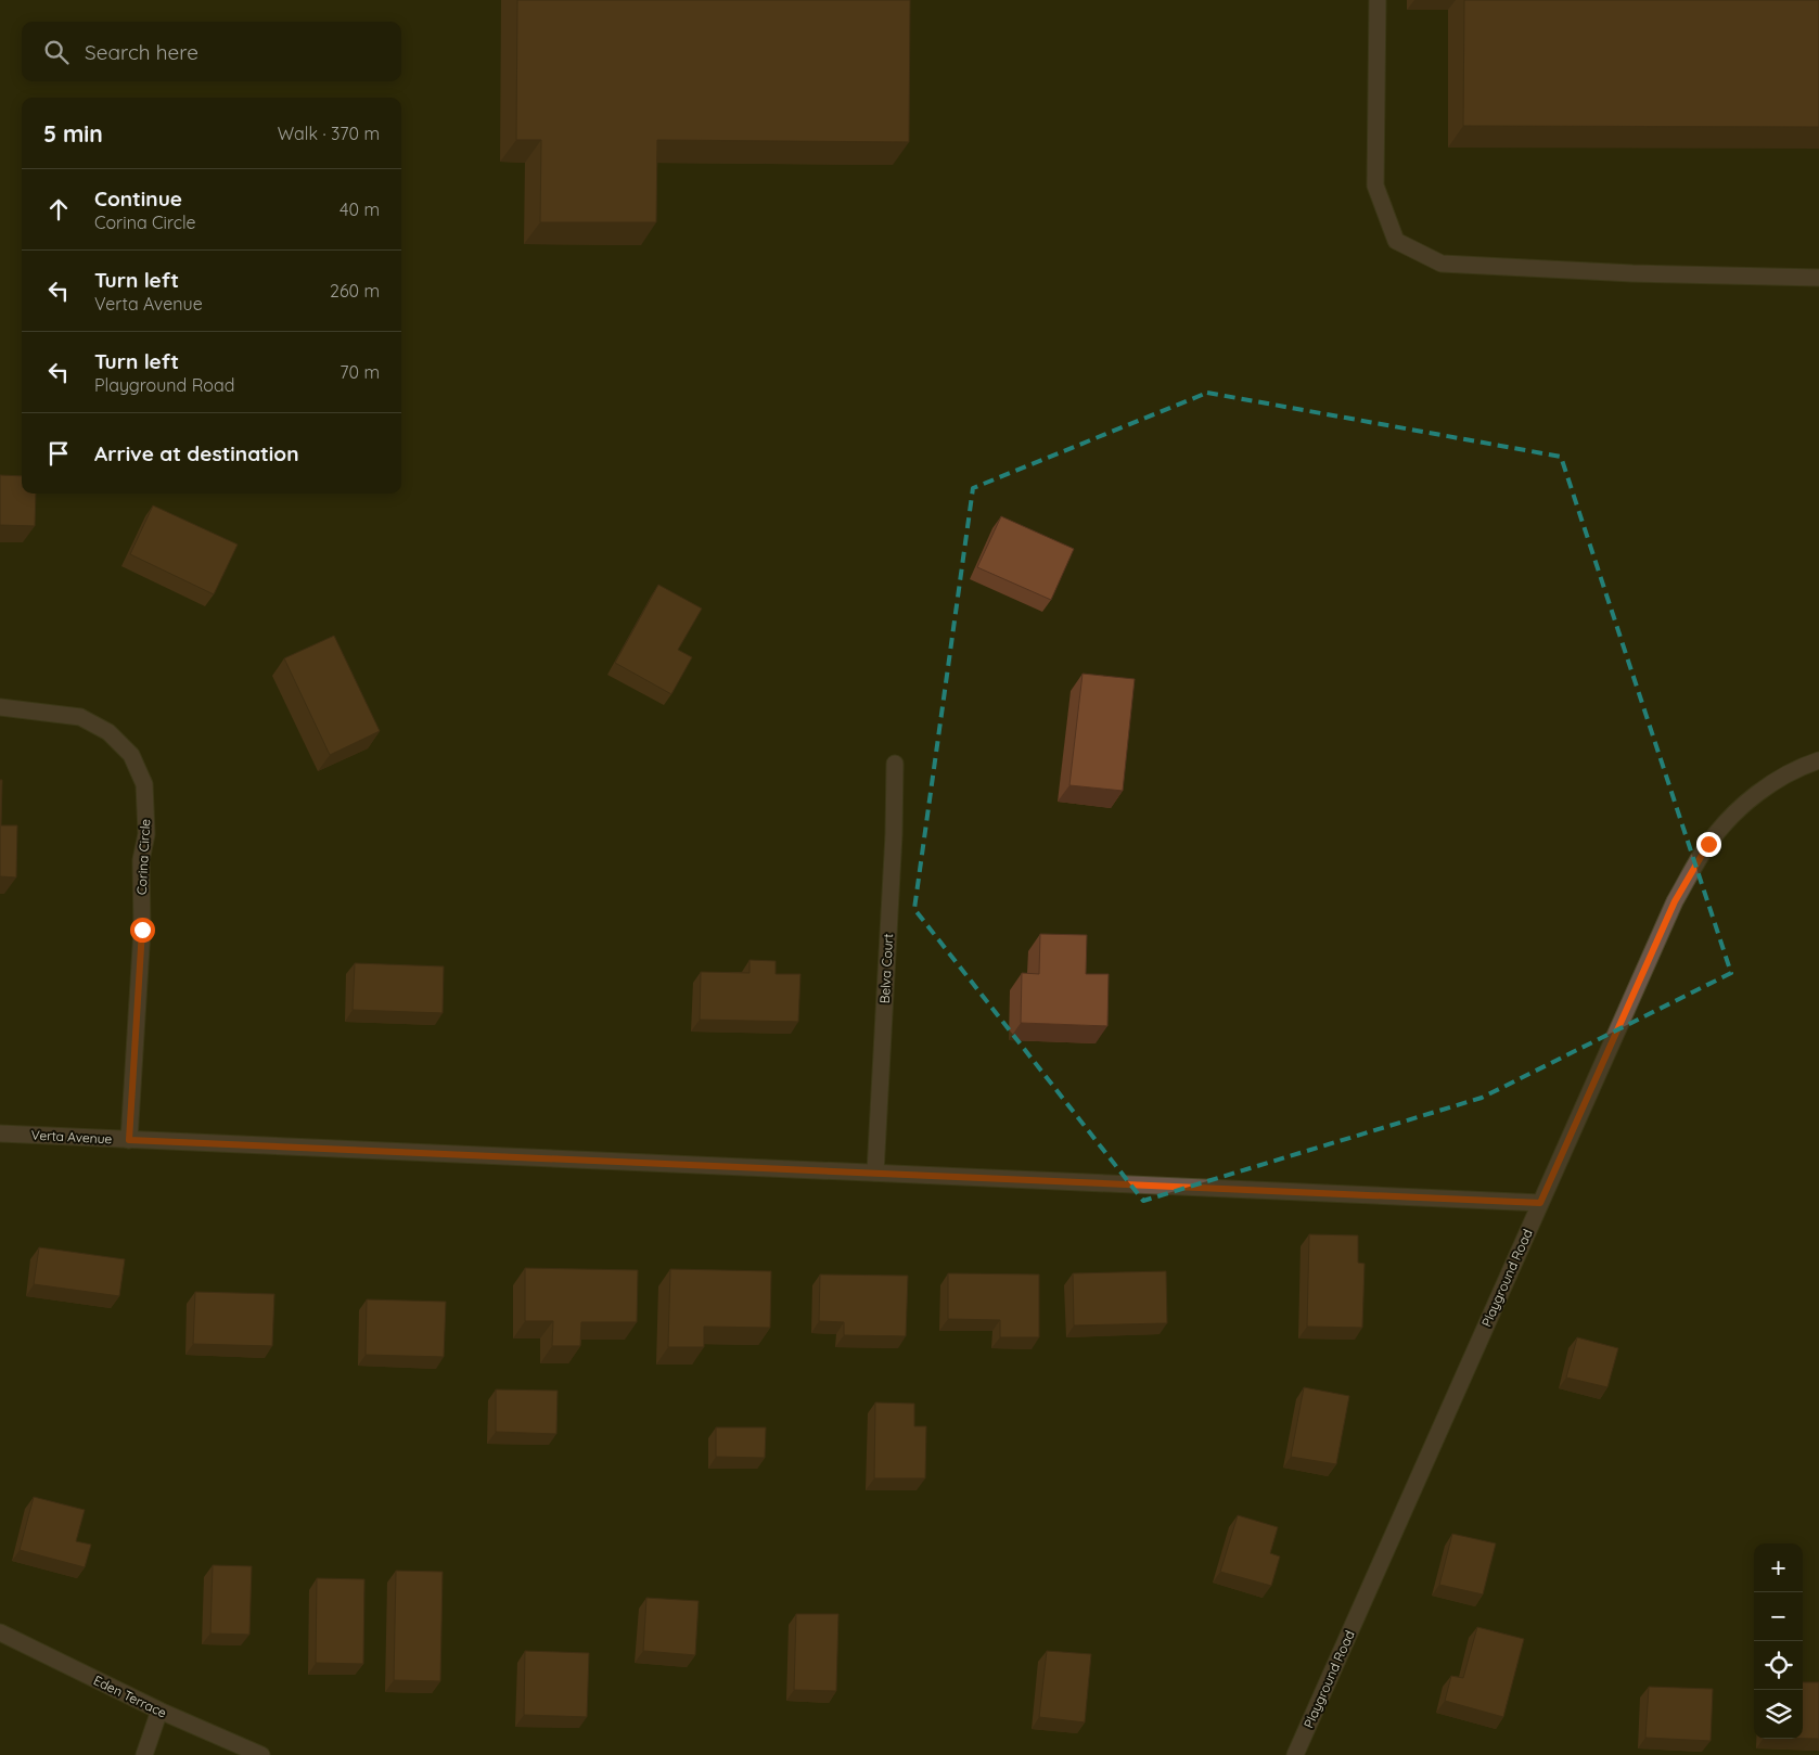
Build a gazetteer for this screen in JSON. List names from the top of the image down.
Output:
{
  "streets": {
    "street": [
      "Corina Circle",
      "Belva Court",
      "Verta Avenue",
      "Playground Road",
      "Eden Terrace"
    ]
  },
  "crossings": [
    ["Corina Circle", "Verta Avenue"],
    ["Belva Court", "Verta Avenue"],
    ["Verta Avenue", "Playground Road"]
  ],
  "page": {
    "search": "Search here",
    "heading": ["5 min", "Walk · 370 m"],
    "list": [
      ["Continue", "Corina Circle", "40 m"],
      ["Turn left", "Verta Avenue", "260 m"],
      ["Turn left", "Playground Road", "70 m"],
      "Arrive at destination"
    ],
    "map_buttons": ["+", "−"]
  }
}
